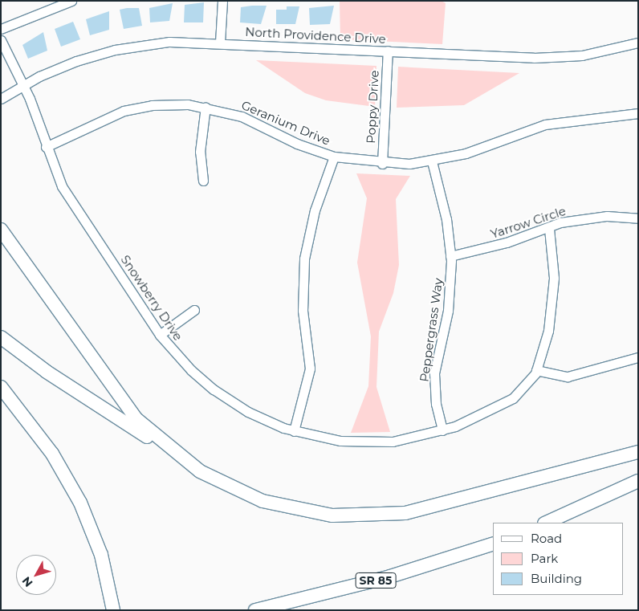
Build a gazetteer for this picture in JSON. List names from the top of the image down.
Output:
{
  "streets": {
    "highway": ["SR 85"],
    "street": [
      "North Providence Drive",
      "Poppy Drive",
      "Geranium Drive",
      "Yarrow Circle",
      "Snowberry Drive",
      "Peppergrass Way"
    ]
  },
  "crossings": [
    ["North Providence Drive", "Poppy Drive"],
    ["North Providence Drive", "Snowberry Drive"],
    ["Poppy Drive", "Geranium Drive"],
    ["Geranium Drive", "Snowberry Drive"],
    ["Geranium Drive", "Peppergrass Way"],
    ["Yarrow Circle", "Snowberry Drive"],
    ["Yarrow Circle", "Peppergrass Way"],
    ["Snowberry Drive", "Peppergrass Way"]
  ],
  "legend": ["Road", "Park", "Building"],
  "north": "bottom left"
}
